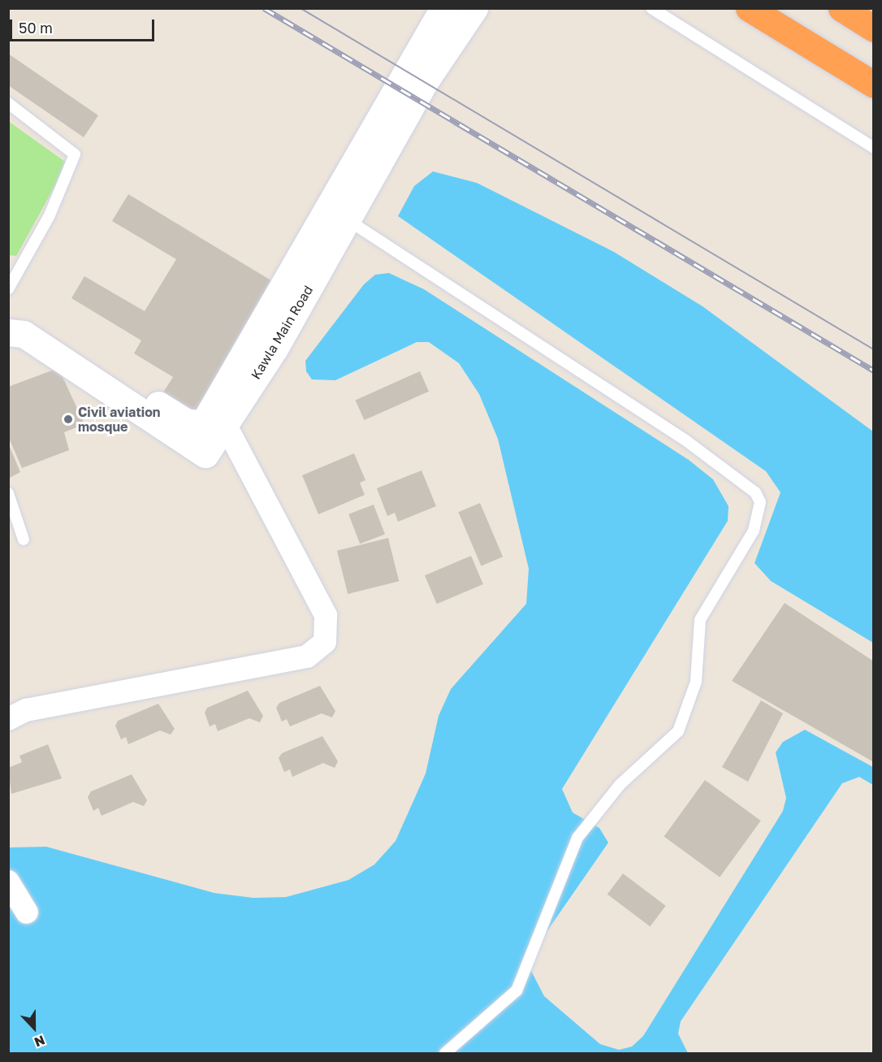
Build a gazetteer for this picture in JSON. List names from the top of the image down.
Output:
{
  "streets": {
    "street": ["Kawla Main Road"]
  },
  "places": ["Civil aviation mosque"],
  "scale_bar": "50 m",
  "north": "bottom"
}
